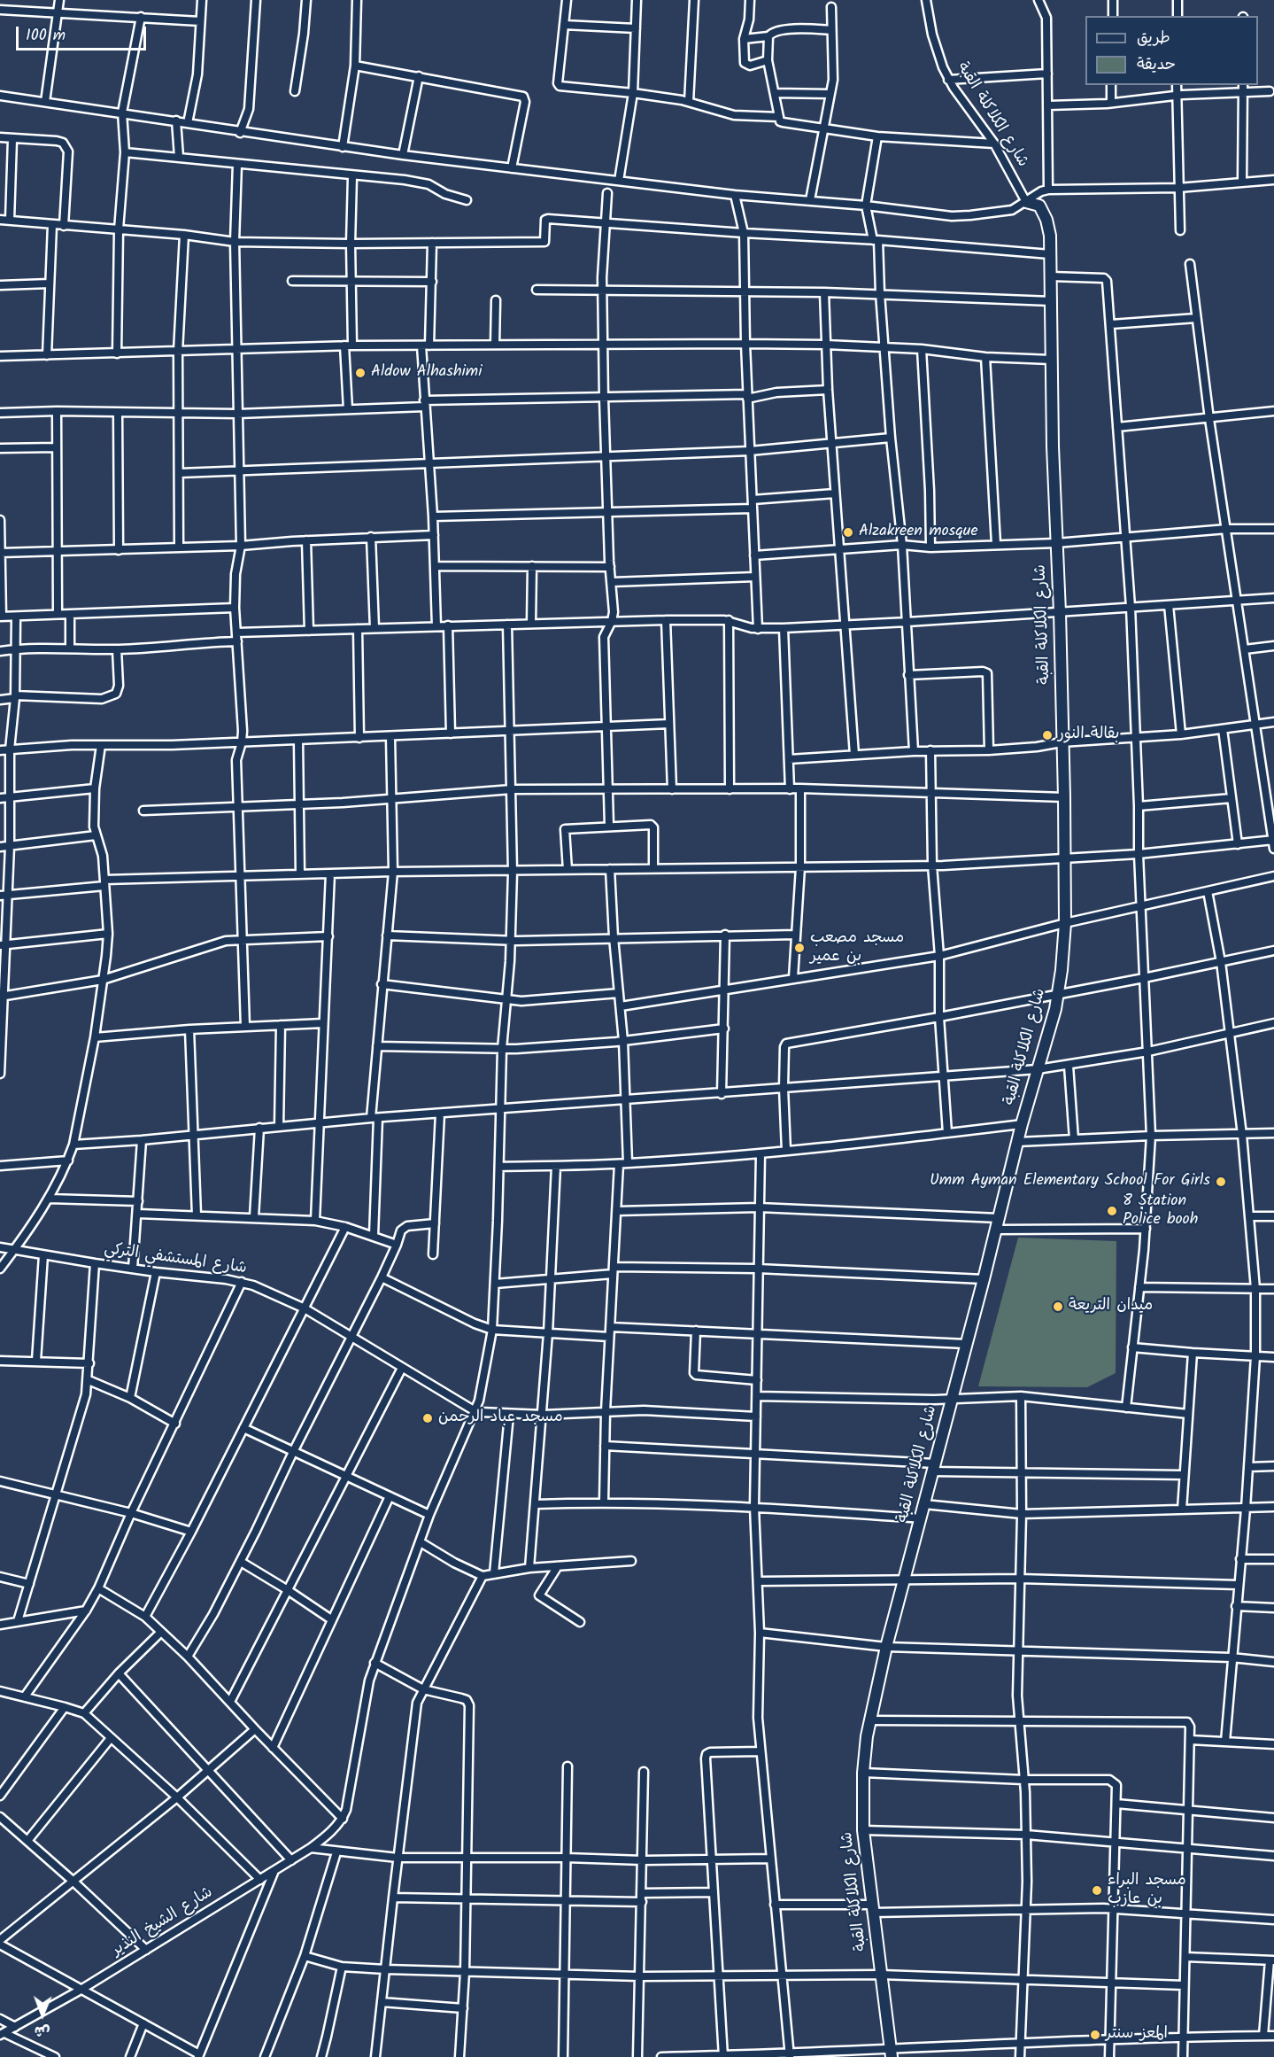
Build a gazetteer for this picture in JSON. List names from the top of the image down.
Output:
{
  "streets": {
    "street": ["شارع الكلاكلة القبة", "شارع المستشفي التركي", "شارع الشيخ النذير"]
  },
  "places": [
    "Aldow Alhashimi",
    "Alzakreen mosque",
    "بقالة النور",
    "مسجد مصعب بن عمير",
    "Umm Ayman Elementary School For Girls",
    "8 Station Police booh",
    "ميدان التريعة",
    "مسجد عباد الرحمن",
    "مسجد البراء بن عازب",
    "المعز سنتر"
  ],
  "legend": ["طريق", "حديقة"],
  "scale_bar": "100 m",
  "north": "bottom"
}
